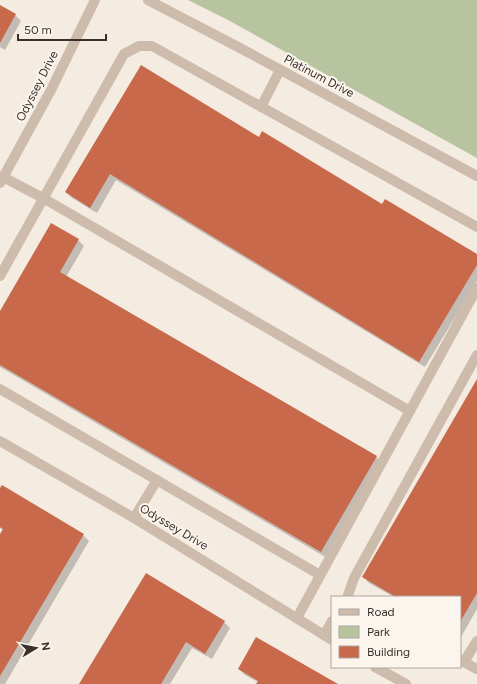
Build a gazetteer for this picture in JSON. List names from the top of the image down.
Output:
{
  "streets": {
    "street": ["Platinum Drive", "Odyssey Drive"]
  },
  "legend": ["Road", "Park", "Building"],
  "scale_bar": "50 m",
  "north": "right"
}
